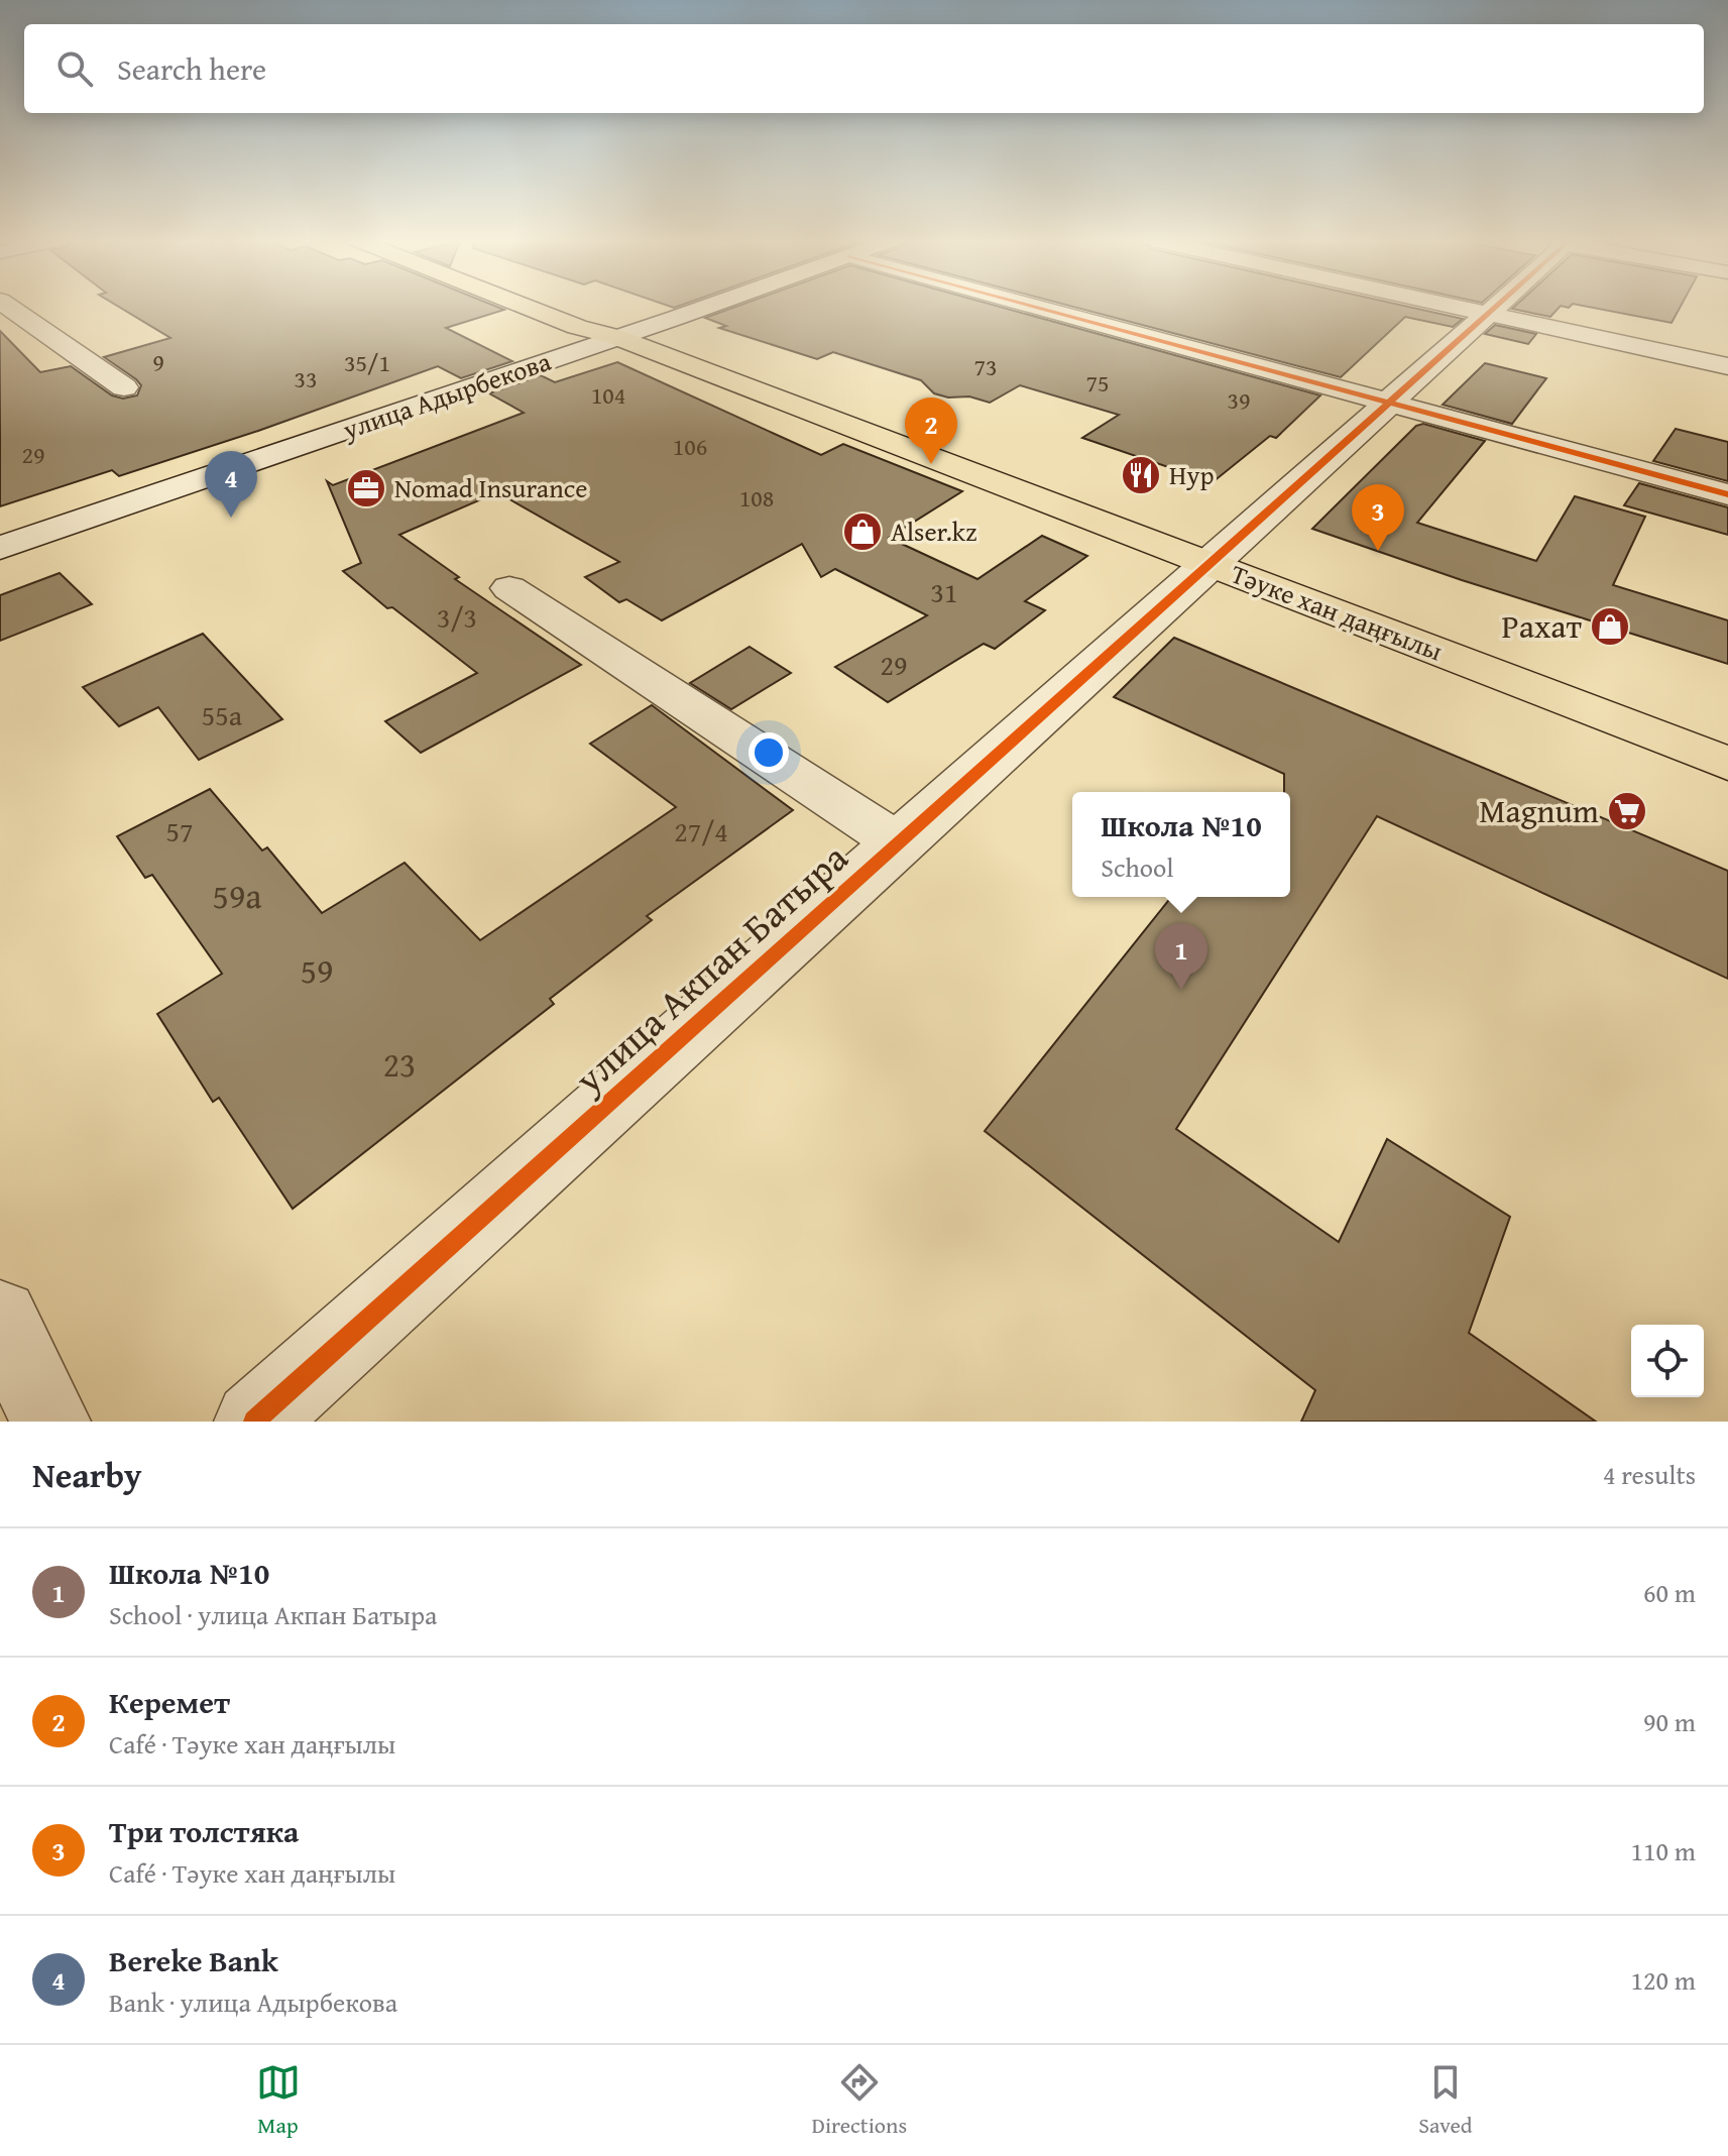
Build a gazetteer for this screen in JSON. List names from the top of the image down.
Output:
{
  "streets": {
    "main road": ["Тәуке хан даңғылы"],
    "street": ["улица Адырбекова", "улица Акпан Батыра"]
  },
  "crossings": [
    ["улица Адырбекова", "Тәуке хан даңғылы"],
    ["Тәуке хан даңғылы", "улица Акпан Батыра"]
  ],
  "places": {
    "restaurant": ["Нур"],
    "office": ["Nomad Insurance"],
    "shop": ["Alser.kz", "Рахат"],
    "supermarket": ["Magnum"]
  },
  "house_numbers": [
    "9",
    "35/1",
    "73",
    "33",
    "75",
    "104",
    "39",
    "106",
    "29",
    "108",
    "31",
    "3/3",
    "29",
    "55а",
    "57",
    "27/4",
    "59а",
    "59",
    "23"
  ],
  "page": {
    "search": "Search here",
    "pins": [
      "2",
      "4",
      "3",
      "1"
    ],
    "popup": ["Школа №10", "School"],
    "heading": ["Nearby", "4 results"],
    "list": [
      {
        "mark": "1",
        "name": "Школа №10",
        "note": "School · улица Акпан Батыра",
        "value": "60 m"
      },
      {
        "mark": "2",
        "name": "Керемет",
        "note": "Café · Тәуке хан даңғылы",
        "value": "90 m"
      },
      {
        "mark": "3",
        "name": "Три толстяка",
        "note": "Café · Тәуке хан даңғылы",
        "value": "110 m"
      },
      {
        "mark": "4",
        "name": "Bereke Bank",
        "note": "Bank · улица Адырбекова",
        "value": "120 m"
      }
    ],
    "nav": ["Map", "Directions", "Saved"]
  }
}
